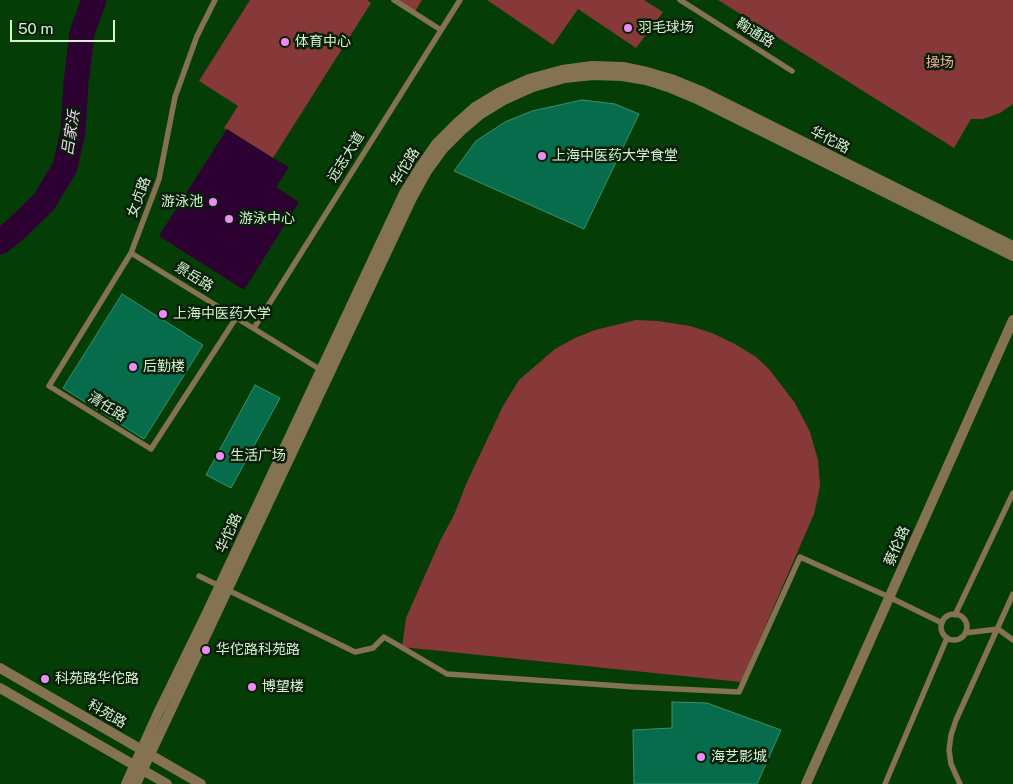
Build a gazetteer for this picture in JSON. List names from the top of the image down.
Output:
{
  "streets": {
    "street": ["华佗路", "蔡伦路", "科苑路"],
    "lane": [
      "鞠通路",
      "远志大道",
      "女贞路",
      "景岳路",
      "清任路"
    ]
  },
  "crossings": [
    ["华佗路", "景岳路"],
    ["华佗路", "科苑路"],
    ["远志大道", "景岳路"],
    ["女贞路", "景岳路"],
    ["女贞路", "清任路"],
    ["景岳路", "清任路"]
  ],
  "water": ["吕家浜"],
  "parks": ["操场"],
  "places": [
    "羽毛球场",
    "体育中心",
    "上海中医药大学食堂",
    "游泳池",
    "游泳中心",
    "上海中医药大学",
    "后勤楼",
    "生活广场",
    "华佗路科苑路",
    "科苑路华佗路",
    "博望楼",
    "海艺影城"
  ],
  "scale_bar": "50 m"
}
